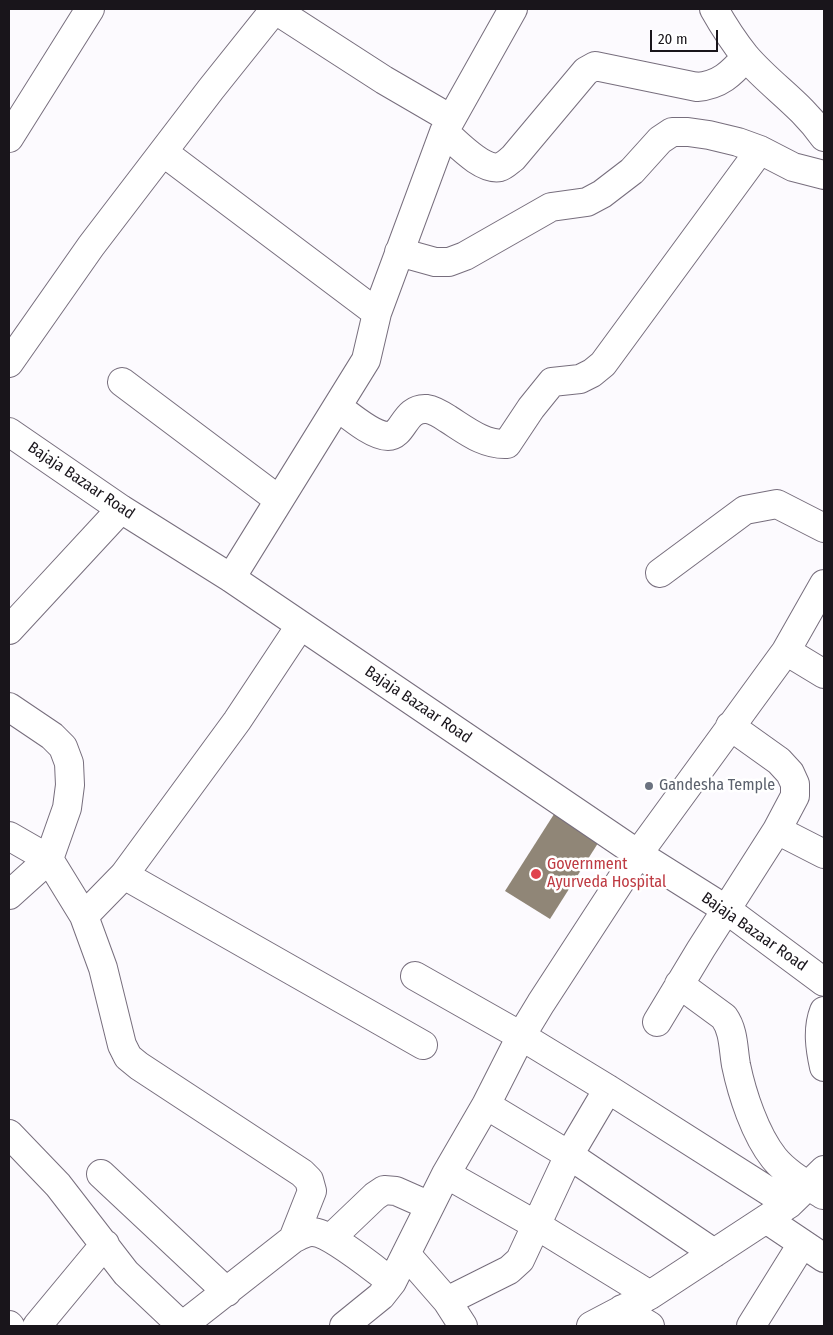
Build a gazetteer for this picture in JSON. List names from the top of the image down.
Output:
{
  "streets": {
    "street": ["Bajaja Bazaar Road"]
  },
  "places": ["Gandesha Temple", "Government Ayurveda Hospital"],
  "scale_bar": "20 m"
}
